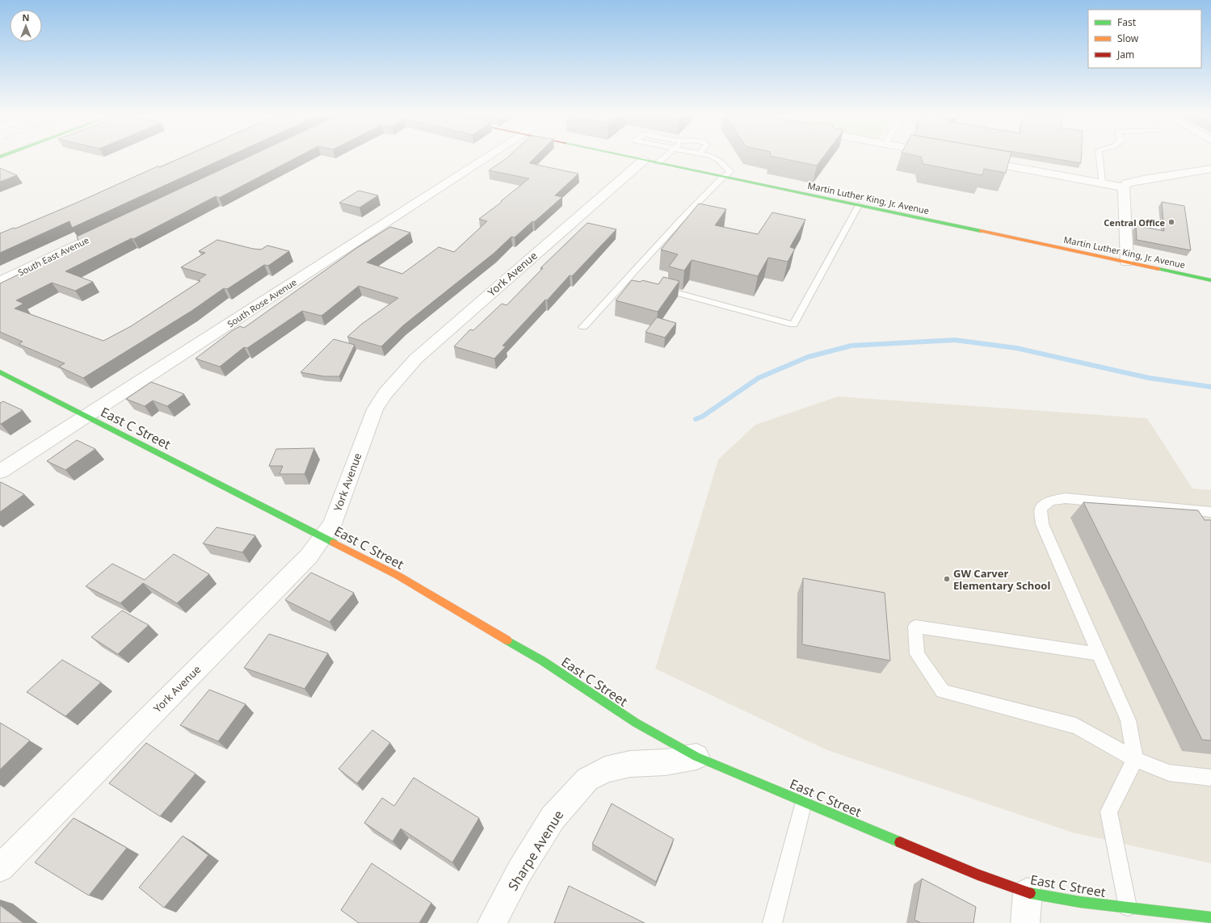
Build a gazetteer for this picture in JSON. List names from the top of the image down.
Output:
{
  "streets": {
    "street": [
      "Martin Luther King, Jr. Avenue",
      "South East Avenue",
      "York Avenue",
      "South Rose Avenue",
      "East C Street",
      "Sharpe Avenue"
    ]
  },
  "crossings": [
    ["Martin Luther King, Jr. Avenue", "York Avenue"],
    ["York Avenue", "East C Street"],
    ["South Rose Avenue", "East C Street"],
    ["East C Street", "Sharpe Avenue"]
  ],
  "places": ["Central Office", "GW Carver Elementary School"],
  "legend": ["Fast", "Slow", "Jam"],
  "north": "top"
}
